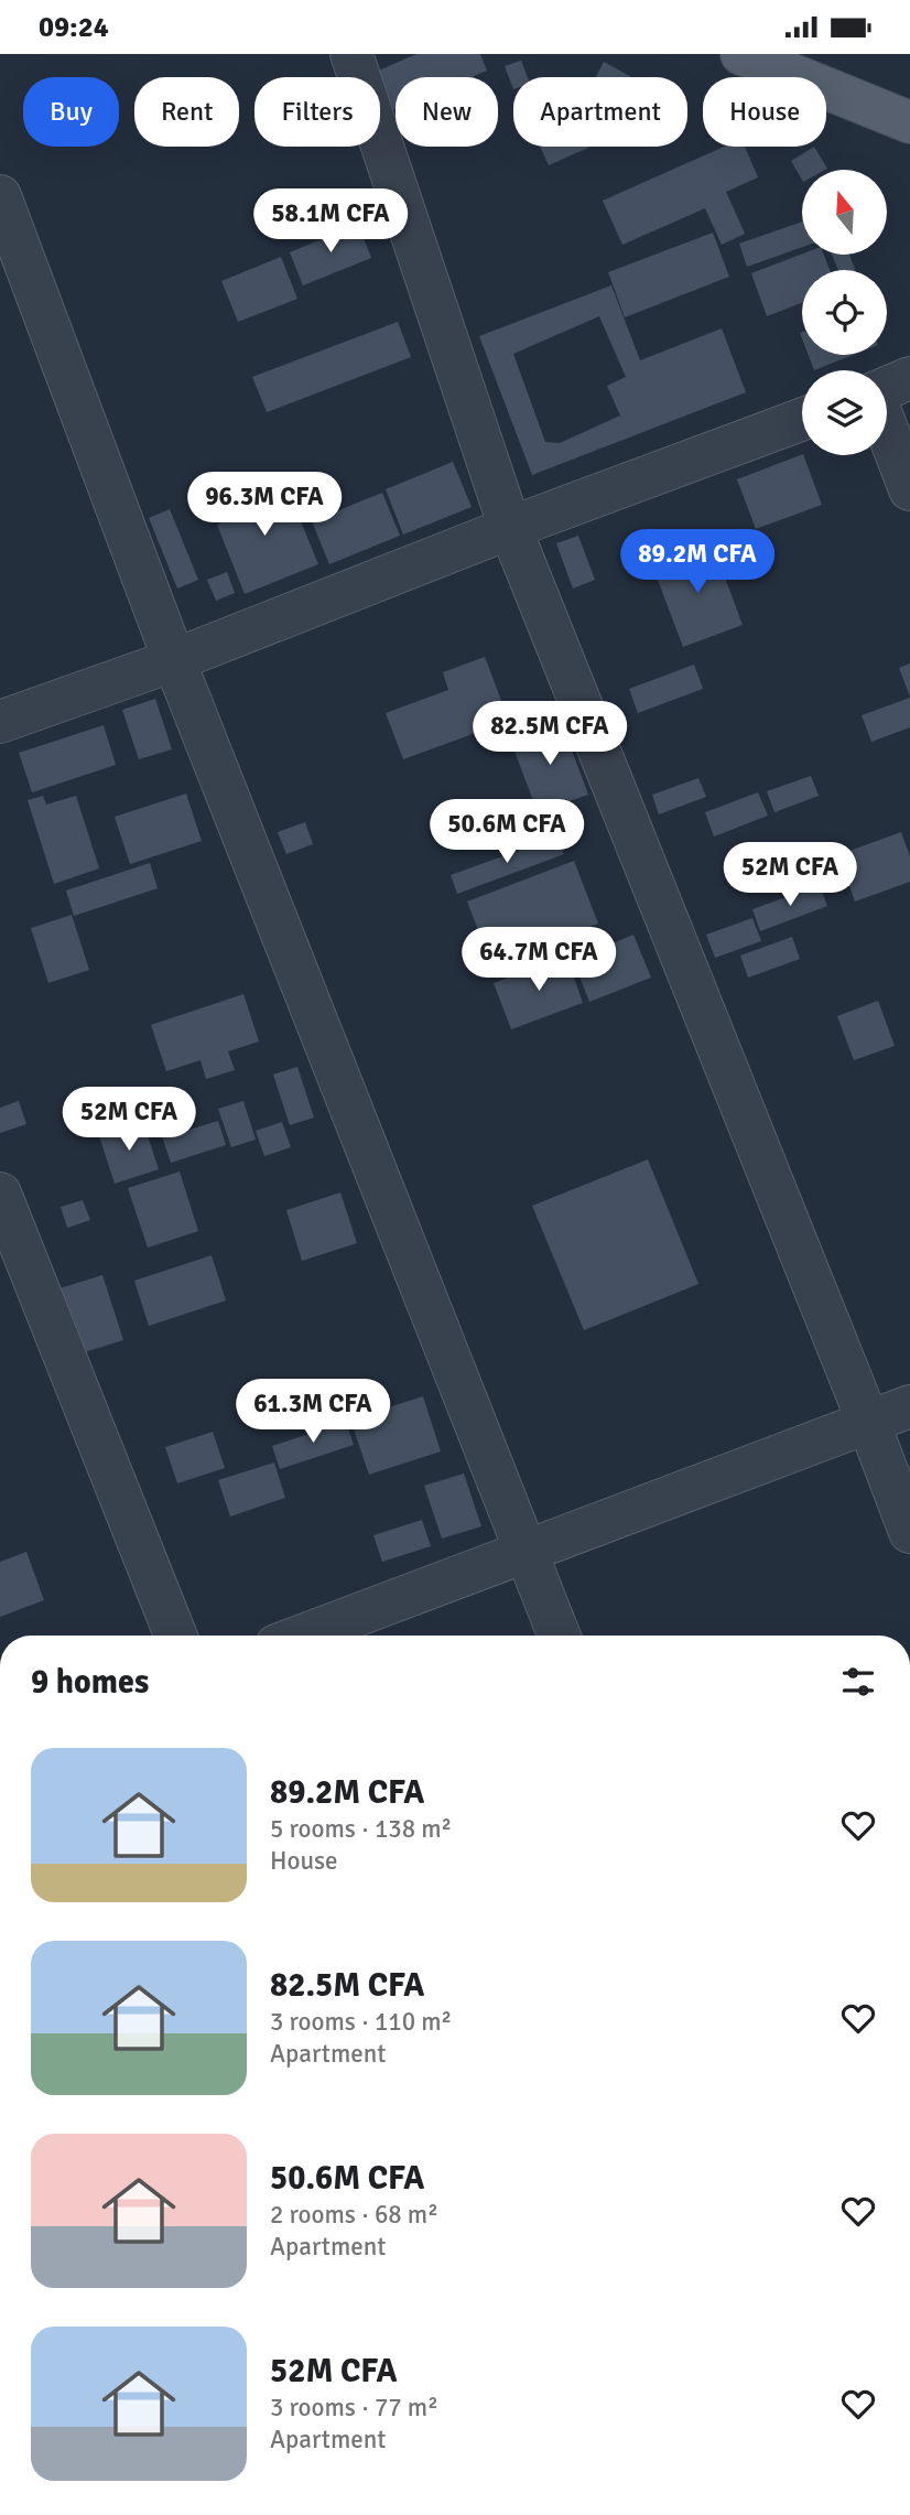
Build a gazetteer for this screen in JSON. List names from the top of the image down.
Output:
{
  "north": "top",
  "page": {
    "status": "09:24",
    "chip": [
      "Buy",
      "Rent",
      "Filters",
      "New",
      "Apartment",
      "House"
    ],
    "price": [
      "58.1M CFA",
      "96.3M CFA",
      "89.2M CFA",
      "82.5M CFA",
      "50.6M CFA",
      "52M CFA",
      "64.7M CFA",
      "52M CFA",
      "61.3M CFA"
    ],
    "heading": "9 homes",
    "list": [
      {
        "name": "89.2M CFA",
        "note": "5 rooms · 138 m² · House"
      },
      {
        "name": "82.5M CFA",
        "note": "3 rooms · 110 m² · Apartment"
      },
      {
        "name": "50.6M CFA",
        "note": "2 rooms · 68 m² · Apartment"
      },
      {
        "name": "52M CFA",
        "note": "3 rooms · 77 m² · Apartment"
      }
    ]
  }
}
